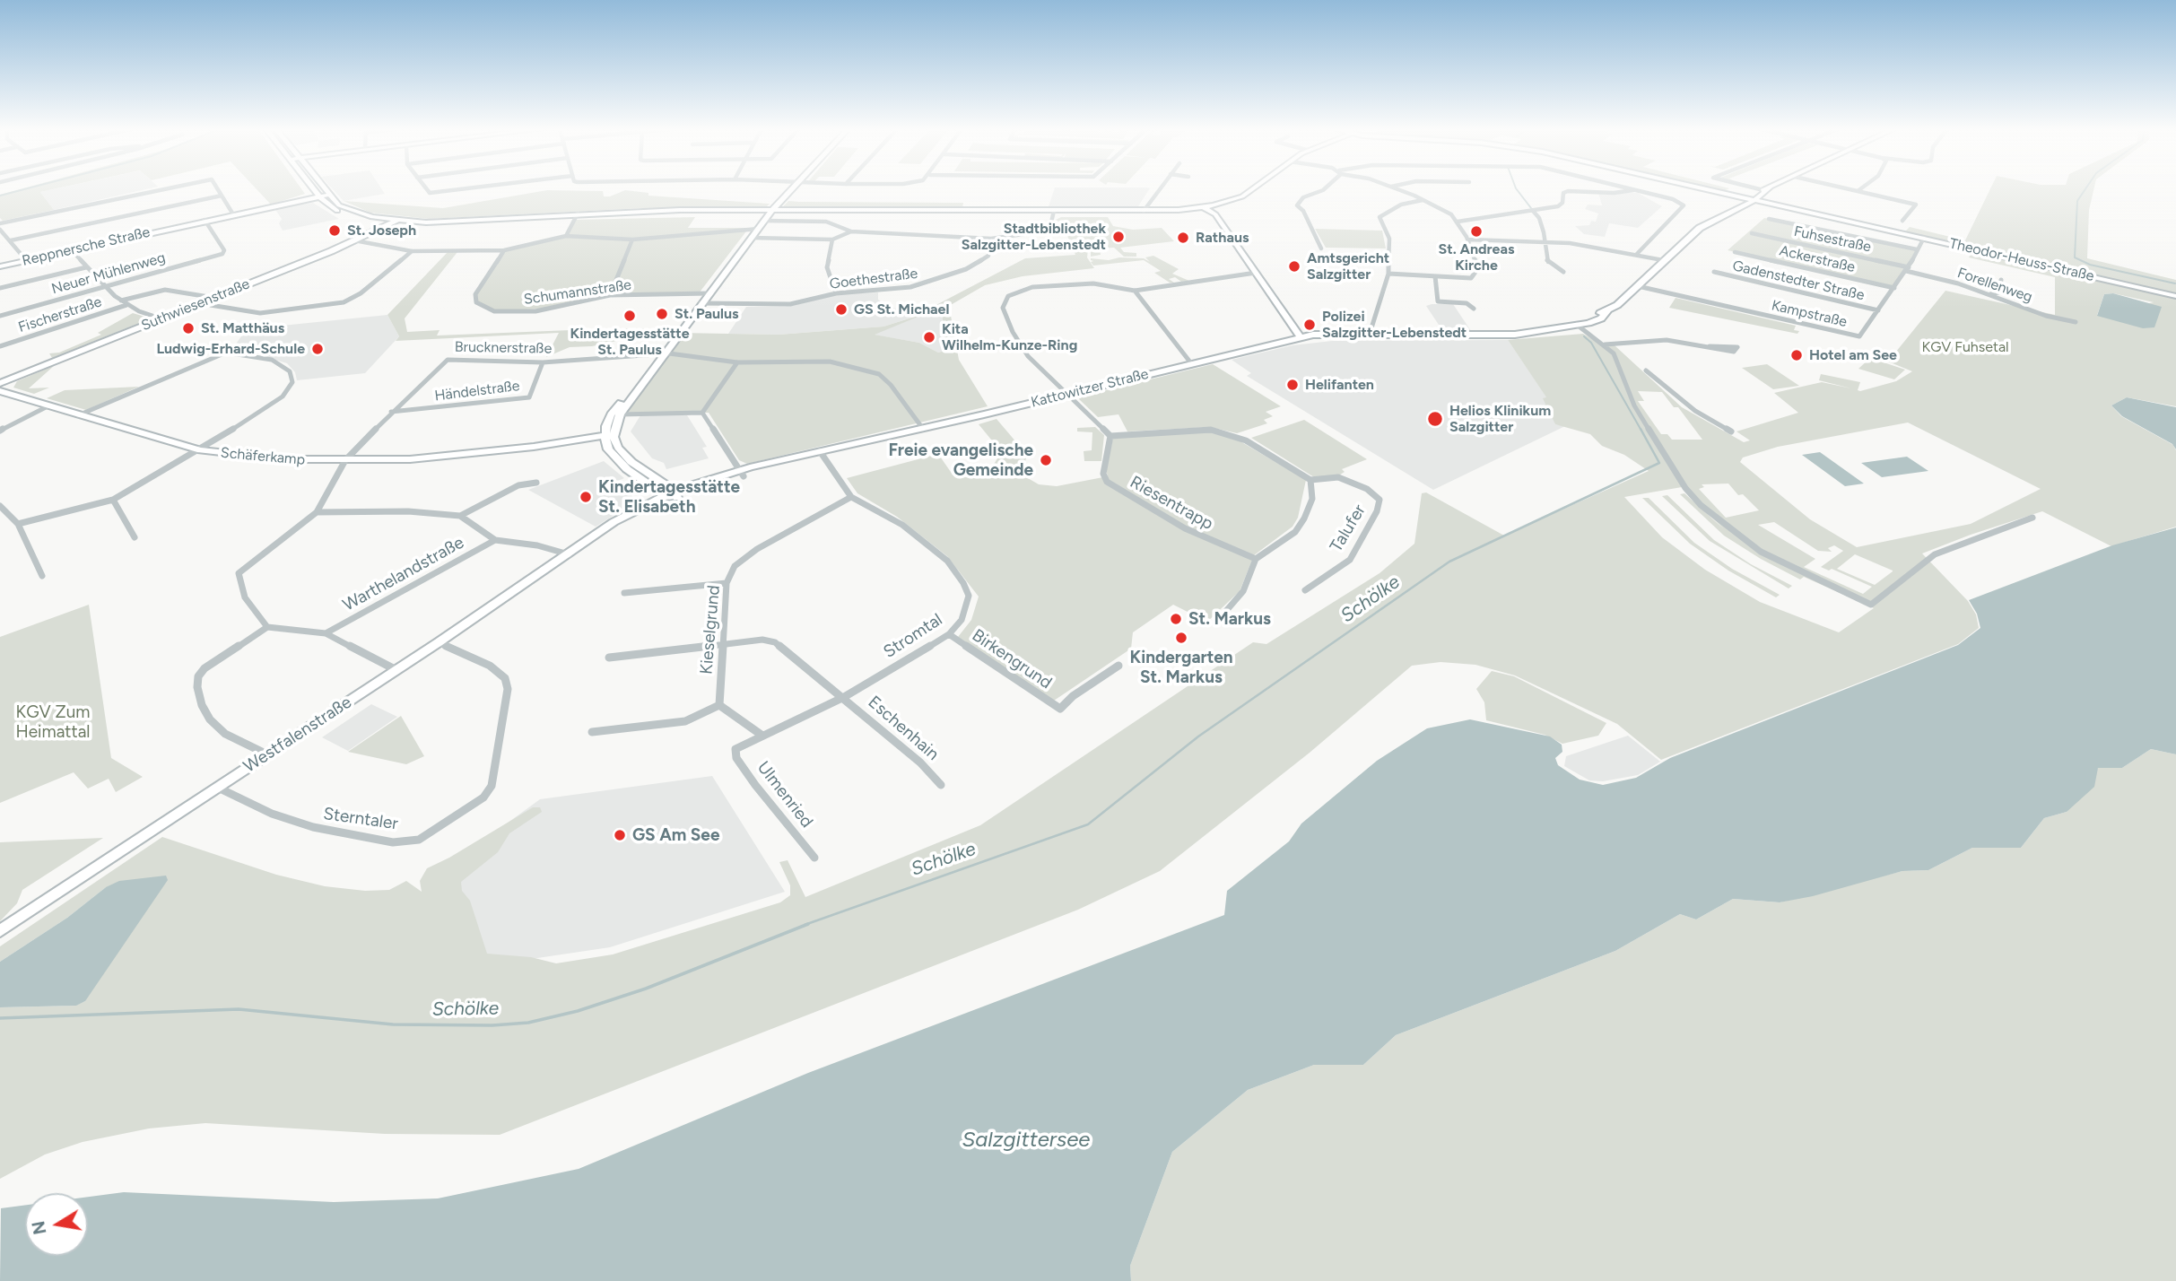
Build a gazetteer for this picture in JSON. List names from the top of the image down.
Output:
{
  "streets": {
    "street": [
      "Fuhsestraße",
      "Reppnersche Straße",
      "Ackerstraße",
      "Theodor-Heuss-Straße",
      "Neuer Mühlenweg",
      "Goethestraße",
      "Gadenstedter Straße",
      "Forellenweg",
      "Schumannstraße",
      "Suthwiesenstraße",
      "Kampstraße",
      "Fischerstraße",
      "Brucknerstraße",
      "Kattowitzer Straße",
      "Händelstraße",
      "Schäferkamp",
      "Riesentrapp",
      "Talufer",
      "Warthelandstraße",
      "Kieselgrund",
      "Stromtal",
      "Birkengrund",
      "Eschenhain",
      "Westfalenstraße",
      "Ulmenried",
      "Sterntaler"
    ]
  },
  "crossings": [
    ["Fuhsestraße", "Forellenweg"],
    ["Fuhsestraße", "Kampstraße"],
    ["Reppnersche Straße", "Neuer Mühlenweg"],
    ["Ackerstraße", "Kampstraße"],
    ["Theodor-Heuss-Straße", "Kampstraße"],
    ["Gadenstedter Straße", "Kampstraße"],
    ["Forellenweg", "Kampstraße"],
    ["Suthwiesenstraße", "Fischerstraße"],
    ["Kampstraße", "Kattowitzer Straße"],
    ["Brucknerstraße", "Kattowitzer Straße"],
    ["Brucknerstraße", "Händelstraße"],
    ["Brucknerstraße", "Schäferkamp"],
    ["Kattowitzer Straße", "Stromtal"],
    ["Kattowitzer Straße", "Westfalenstraße"],
    ["Kieselgrund", "Stromtal"],
    ["Kieselgrund", "Eschenhain"],
    ["Stromtal", "Birkengrund"],
    ["Stromtal", "Eschenhain"],
    ["Stromtal", "Ulmenried"],
    ["Westfalenstraße", "Sterntaler"]
  ],
  "water": ["Schölke", "Salzgittersee"],
  "parks": ["KGV Fuhsetal", "KGV Zum Heimattal"],
  "places": [
    "St. Joseph",
    "St. Andreas Kirche",
    "Stadtbibliothek Salzgitter-Lebenstedt",
    "Rathaus",
    "Amtsgericht Salzgitter",
    "GS St. Michael",
    "St. Paulus",
    "Kindertagesstätte St. Paulus",
    "Polizei Salzgitter-Lebenstedt",
    "St. Matthäus",
    "Kita Wilhelm-Kunze-Ring",
    "Ludwig-Erhard-Schule",
    "Hotel am See",
    "Helifanten",
    "Helios Klinikum Salzgitter",
    "Freie evangelische Gemeinde",
    "Kindertagesstätte St. Elisabeth",
    "St. Markus",
    "Kindergarten St. Markus",
    "GS Am See"
  ],
  "north": "left"
}
